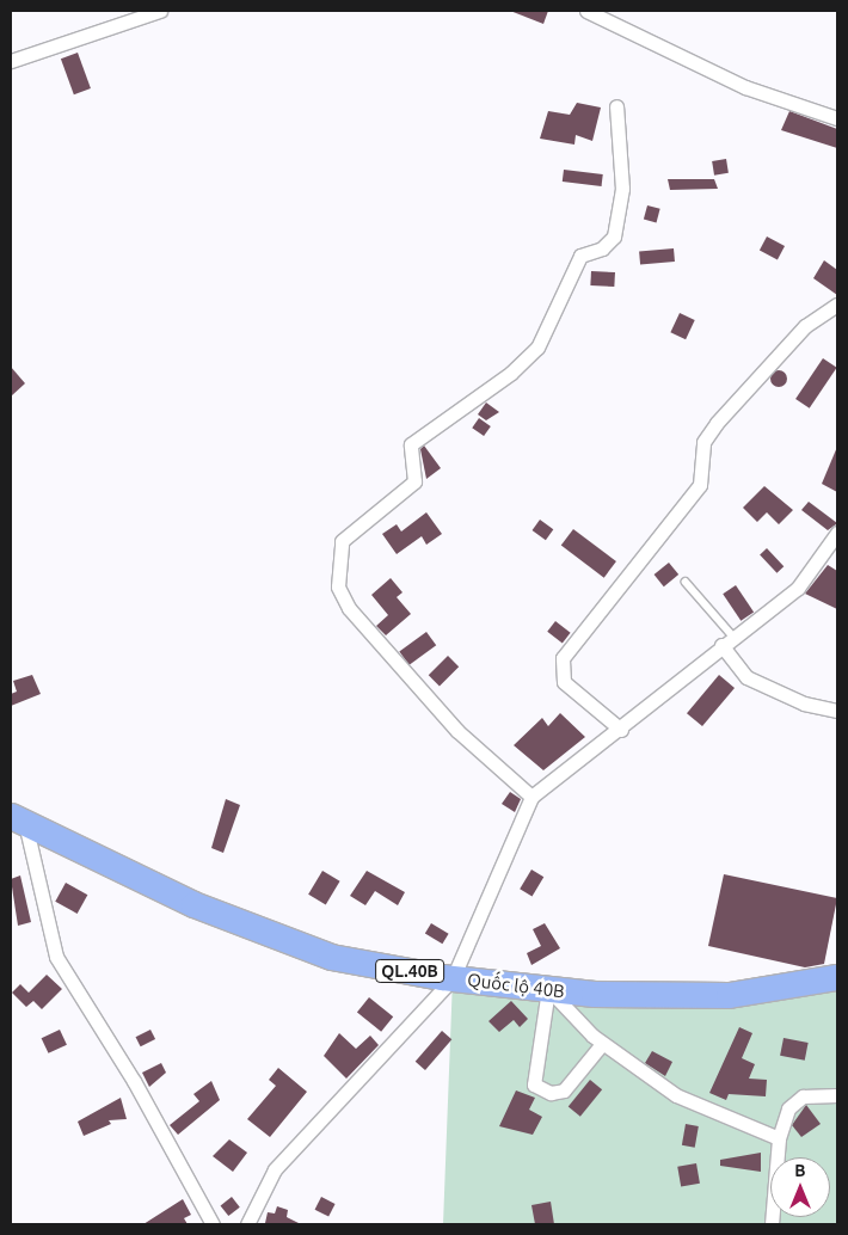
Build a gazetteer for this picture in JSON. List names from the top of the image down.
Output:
{
  "streets": {
    "highway": ["QL.40B", "Quốc lộ 40B"]
  },
  "north": "top"
}
